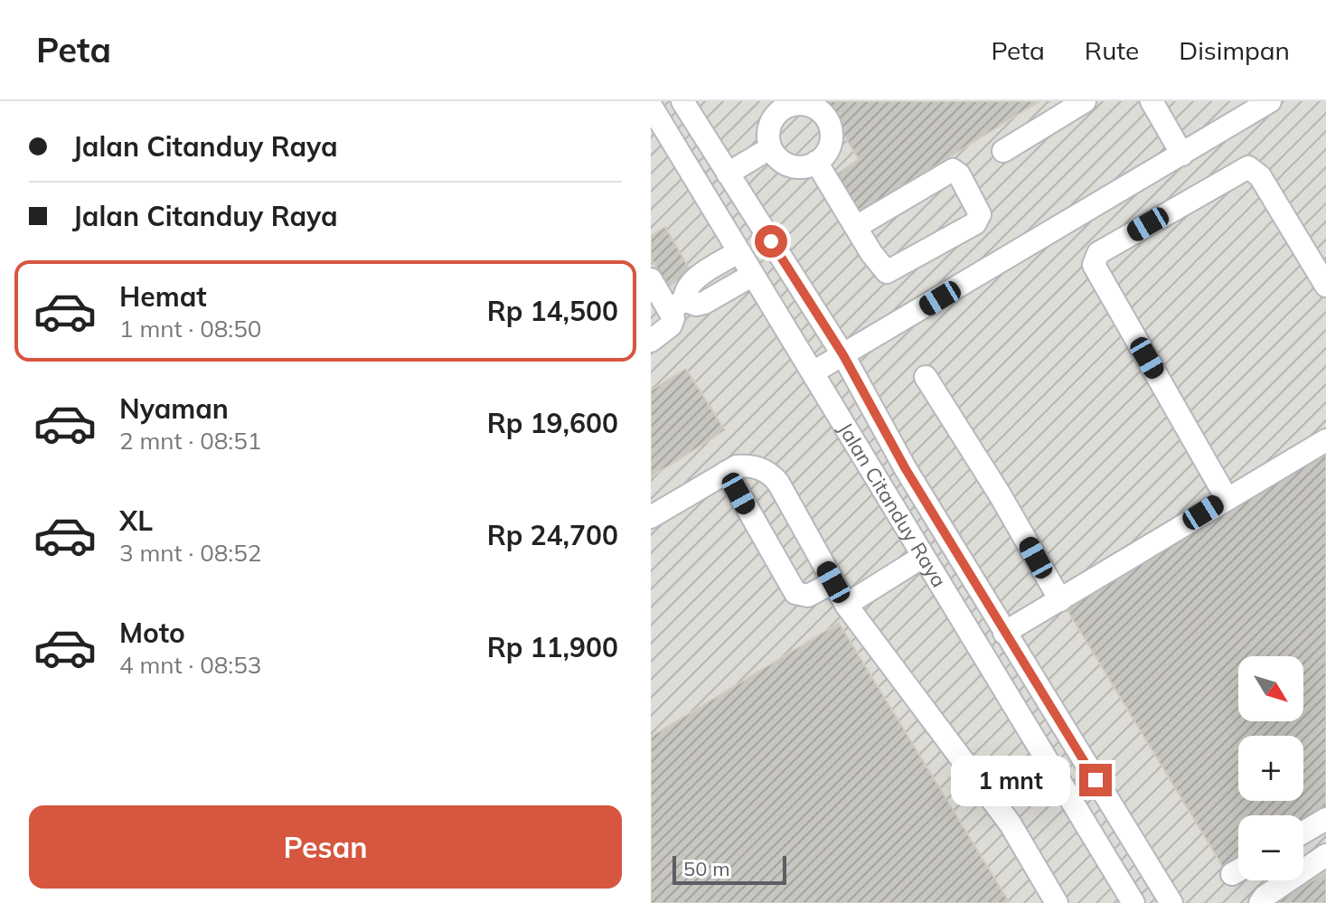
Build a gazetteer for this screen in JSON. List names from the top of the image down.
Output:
{
  "streets": {
    "street": ["Jalan Citanduy Raya"]
  },
  "scale_bar": "50 m",
  "north": "bottom right",
  "page": {
    "header": "Peta",
    "nav": ["Peta", "Rute", "Disimpan"],
    "banner": ["Jalan Citanduy Raya", "Jalan Citanduy Raya"],
    "list": [
      {
        "name": "Hemat",
        "note": "1 mnt · 08:50",
        "value": "Rp 14,500"
      },
      {
        "name": "Nyaman",
        "note": "2 mnt · 08:51",
        "value": "Rp 19,600"
      },
      {
        "name": "XL",
        "note": "3 mnt · 08:52",
        "value": "Rp 24,700"
      },
      {
        "name": "Moto",
        "note": "4 mnt · 08:53",
        "value": "Rp 11,900"
      }
    ],
    "map_buttons": ["+", "−"],
    "bubble": "1 mnt",
    "buttons": "Pesan",
    "scale": "50 m"
  }
}
